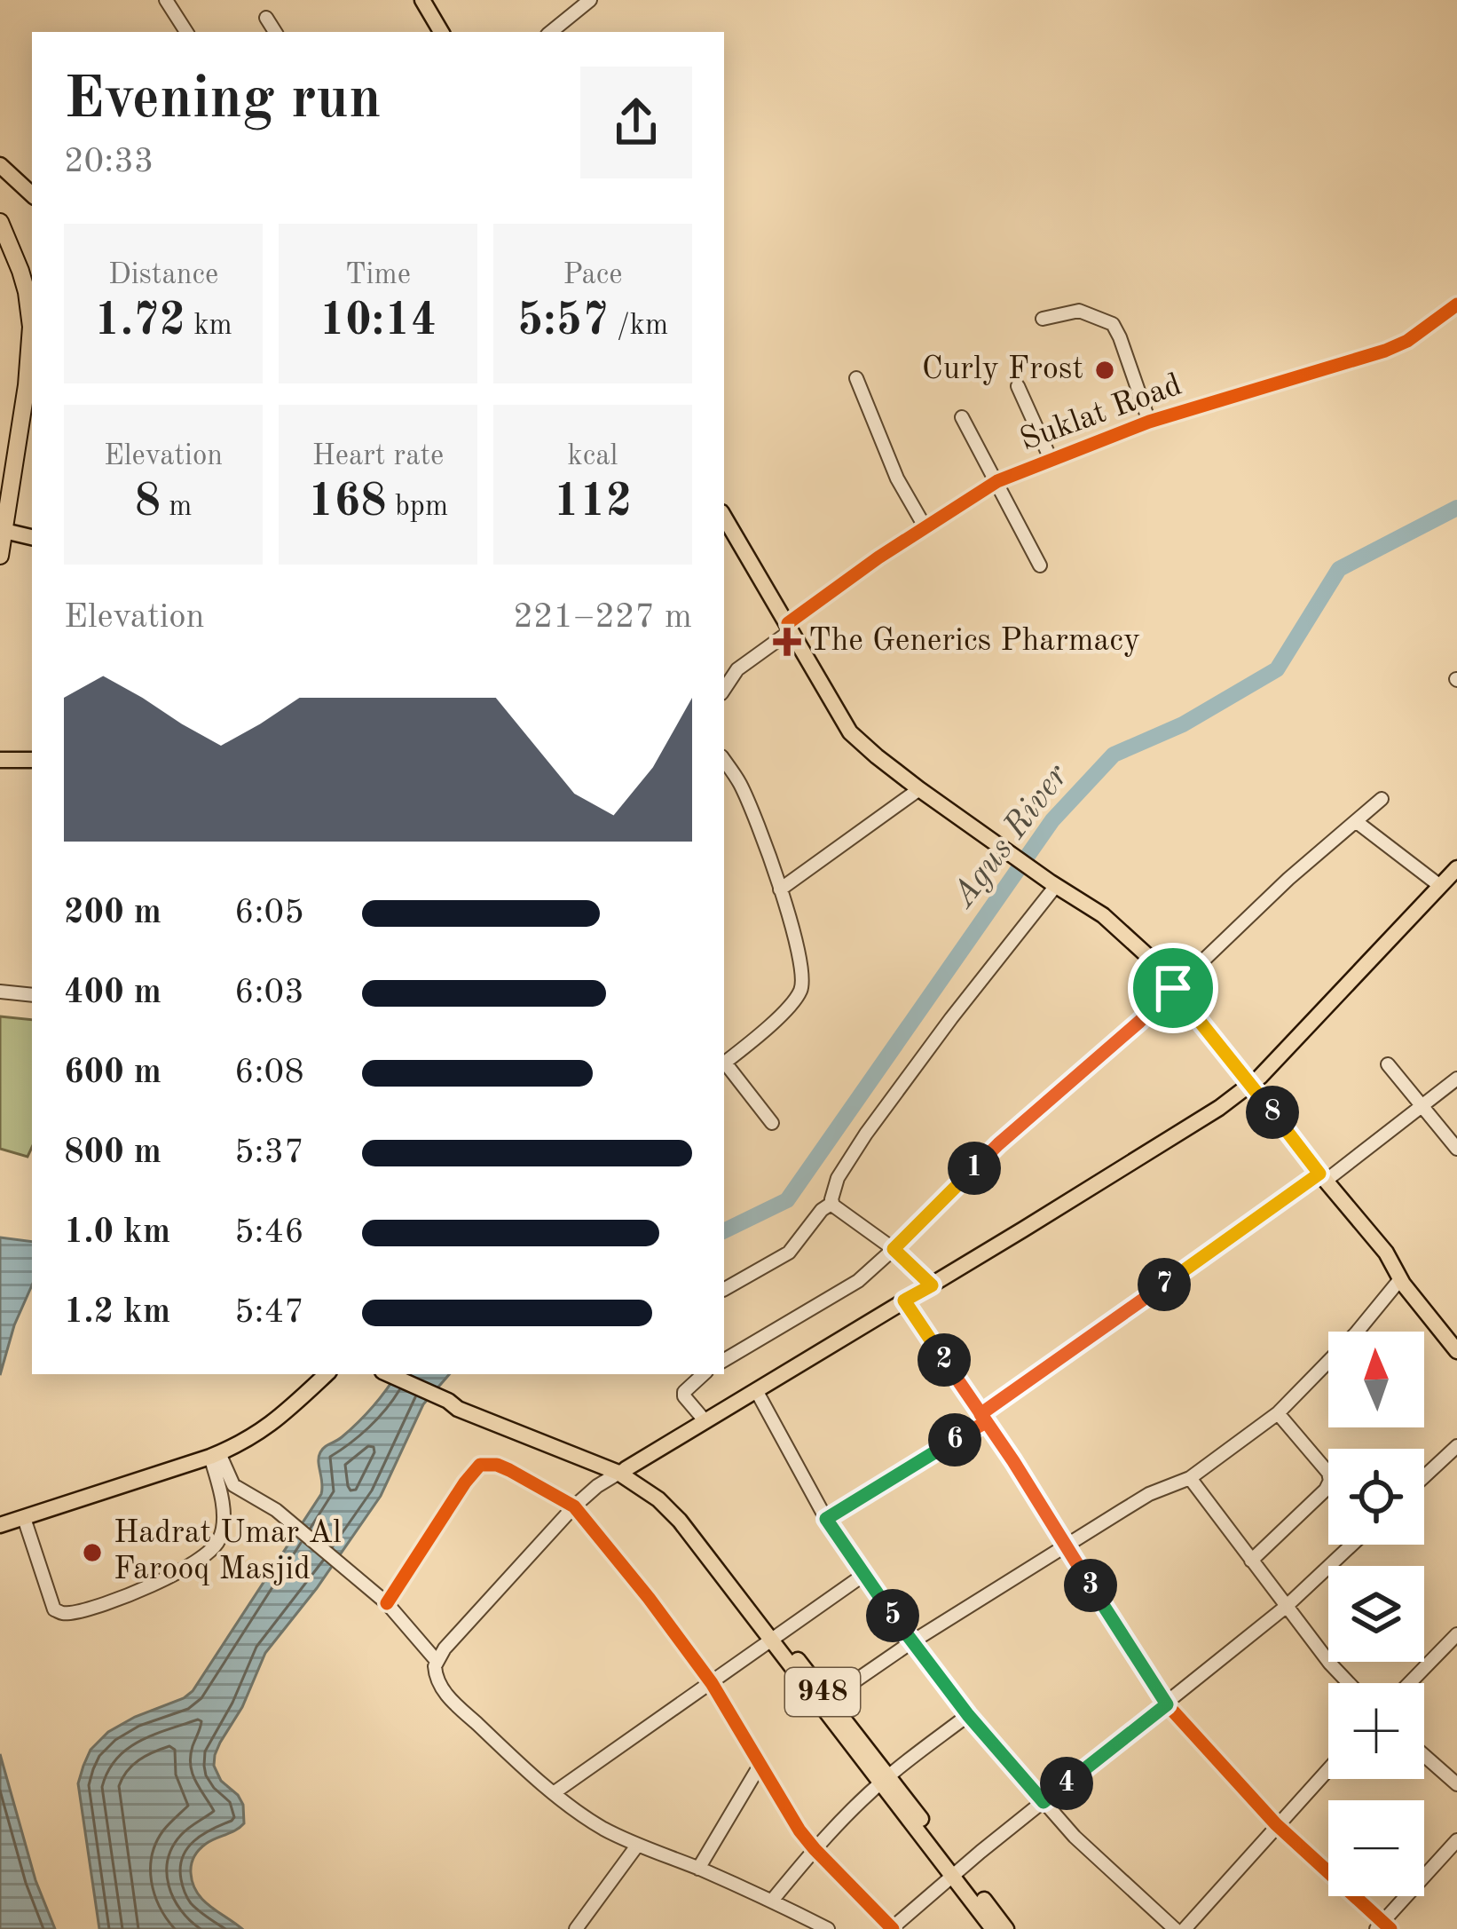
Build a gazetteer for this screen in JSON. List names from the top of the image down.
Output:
{
  "streets": {
    "main road": ["948"],
    "street": ["Suklat Road"]
  },
  "water": ["Agus River"],
  "places": {
    "other": ["Curly Frost", "Hadrat Umar Al Farooq Masjid"],
    "health": ["The Generics Pharmacy"]
  },
  "north": "top",
  "page": {
    "heading": ["Evening run", "20:33"],
    "stats": [
      ["Distance", "1.72 km"],
      ["Time", "10:14"],
      ["Pace", "5:57 /km"],
      ["Elevation", "8 m"],
      ["Heart rate", "168 bpm"],
      ["kcal", "112"]
    ],
    "chart": ["Elevation", "221–227 m"],
    "list": [
      {
        "name": "200 m",
        "note": "6:05"
      },
      {
        "name": "400 m",
        "note": "6:03"
      },
      {
        "name": "600 m",
        "note": "6:08"
      },
      {
        "name": "800 m",
        "note": "5:37"
      },
      {
        "name": "1.0 km",
        "note": "5:46"
      },
      {
        "name": "1.2 km",
        "note": "5:47"
      }
    ],
    "pins": [
      "8",
      "1",
      "7",
      "2",
      "6",
      "3",
      "5",
      "4"
    ],
    "map_buttons": ["+", "−"]
  }
}
